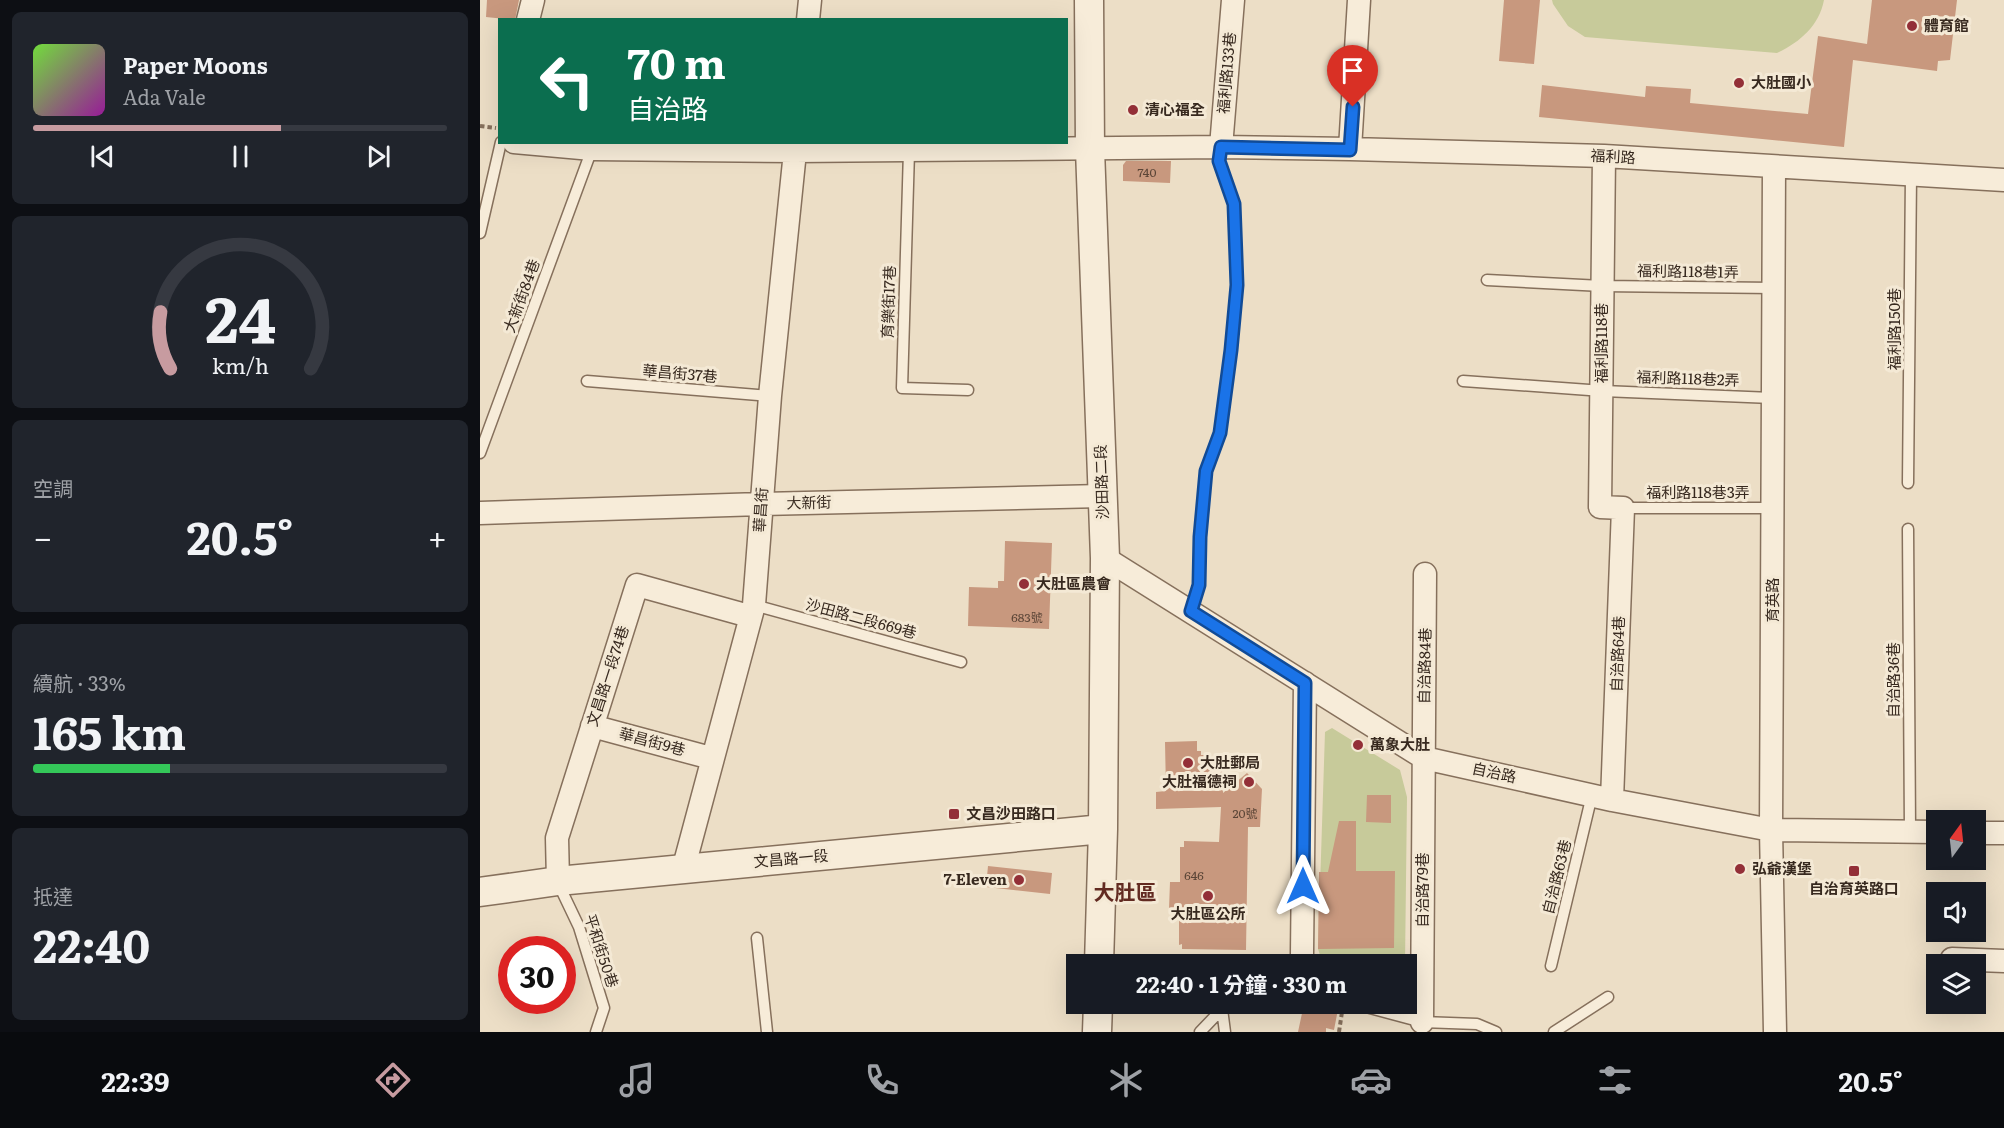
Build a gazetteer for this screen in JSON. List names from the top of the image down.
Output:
{
  "streets": {
    "street": [
      "福利路133巷",
      "福利路",
      "福利路118巷",
      "沙田路二段",
      "大新街",
      "華昌街",
      "育英路",
      "自治路64巷",
      "自治路84巷",
      "文昌路一段74巷",
      "華昌街9巷",
      "自治路",
      "文昌路一段",
      "自治路79巷"
    ],
    "lane": [
      "福利路118巷1弄",
      "大新街84巷",
      "育樂街17巷",
      "福利路150巷",
      "華昌街37巷",
      "福利路118巷2弄",
      "福利路118巷3弄",
      "沙田路二段669巷",
      "自治路36巷",
      "自治路63巷",
      "平和街50巷"
    ]
  },
  "crossings": [
    ["福利路133巷", "福利路"],
    ["福利路", "大新街84巷"],
    ["福利路", "育樂街17巷"],
    ["福利路", "福利路150巷"],
    ["福利路", "福利路118巷"],
    ["福利路", "沙田路二段"],
    ["福利路", "華昌街"],
    ["福利路", "育英路"],
    ["福利路118巷1弄", "福利路118巷"],
    ["福利路118巷1弄", "育英路"],
    ["福利路118巷", "福利路118巷2弄"],
    ["福利路118巷", "福利路118巷3弄"],
    ["福利路118巷", "自治路64巷"],
    ["華昌街37巷", "華昌街"],
    ["福利路118巷2弄", "育英路"],
    ["沙田路二段", "大新街"],
    ["沙田路二段", "自治路"],
    ["沙田路二段", "文昌路一段"],
    ["福利路118巷3弄", "育英路"],
    ["福利路118巷3弄", "自治路64巷"],
    ["大新街", "華昌街"],
    ["華昌街", "沙田路二段669巷"],
    ["華昌街", "文昌路一段74巷"],
    ["華昌街", "華昌街9巷"],
    ["華昌街", "文昌路一段"],
    ["育英路", "自治路"],
    ["沙田路二段669巷", "文昌路一段74巷"],
    ["自治路64巷", "自治路"],
    ["自治路64巷", "自治路63巷"],
    ["自治路84巷", "自治路"],
    ["自治路84巷", "自治路79巷"],
    ["文昌路一段74巷", "華昌街9巷"],
    ["文昌路一段74巷", "文昌路一段"],
    ["文昌路一段74巷", "平和街50巷"],
    ["自治路36巷", "自治路"],
    ["自治路", "自治路63巷"],
    ["自治路", "自治路79巷"],
    ["文昌路一段", "平和街50巷"]
  ],
  "districts": ["大肚區"],
  "places": {
    "other": [
      "體育館",
      "大肚國小",
      "清心福全",
      "大肚區農會",
      "萬象大肚",
      "大肚郵局",
      "大肚福德祠",
      "弘爺漢堡",
      "7-Eleven",
      "大肚區公所"
    ],
    "transit": ["文昌沙田路口", "自治育英路口"]
  },
  "house_numbers": [
    "740",
    "683號",
    "20號",
    "646"
  ],
  "north": "top",
  "page": {
    "turn": ["70 m", "自治路"],
    "song": ["Paper Moons", "Ada Vale"],
    "tile": [
      "空調",
      ["續航 · 33%", "165 km"],
      ["抵達", "22:40"]
    ],
    "heat": ["−", "20.5°", "+"],
    "limit": "30",
    "trip": "22:40 · 1 分鐘 · 330 m",
    "tabs": ["22:39", "20.5°"],
    "gauge": ["24", "km/h"]
  }
}
